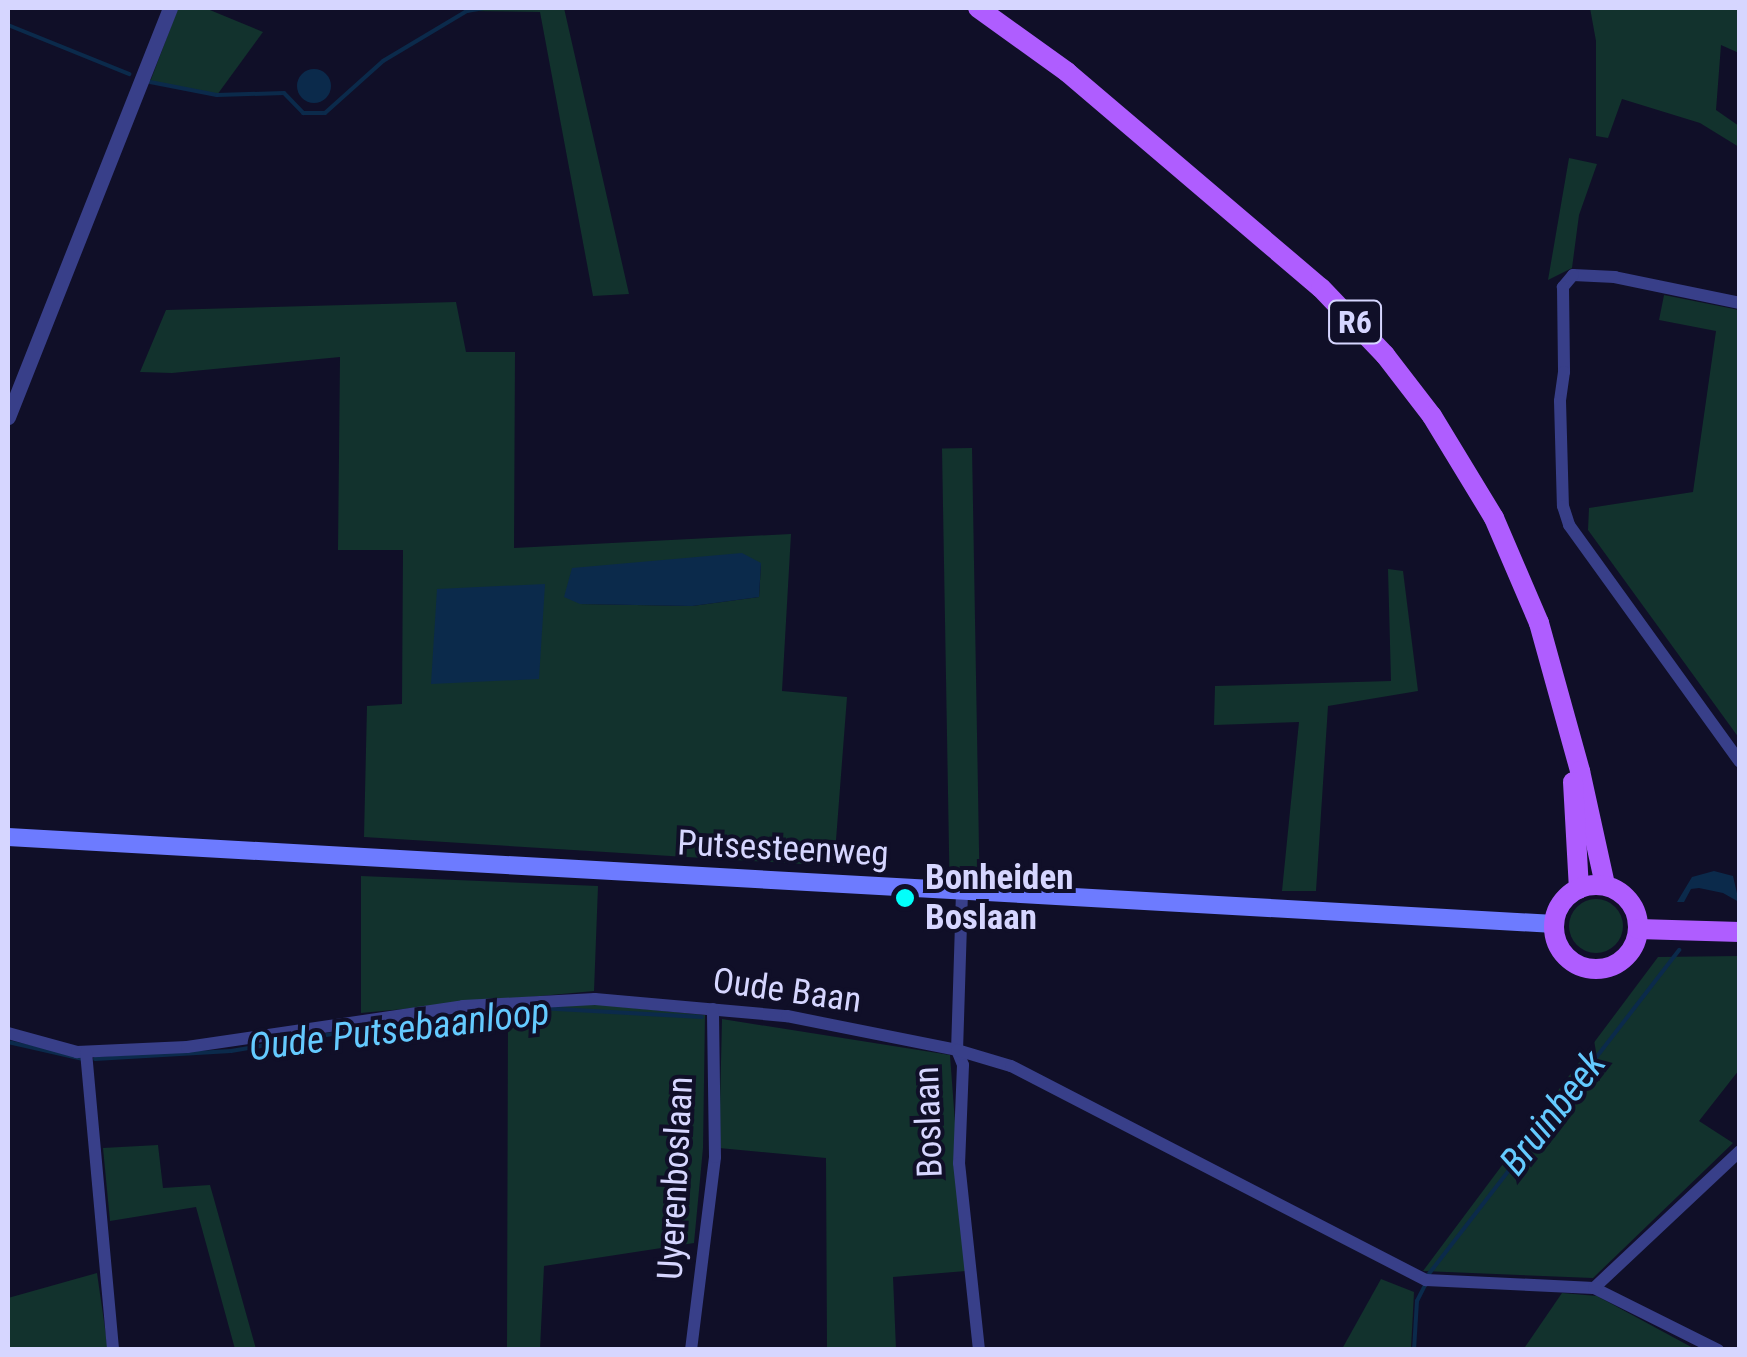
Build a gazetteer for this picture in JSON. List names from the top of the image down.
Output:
{
  "streets": {
    "main road": ["R6", "Putsesteenweg"],
    "street": ["Oude Baan", "Boslaan", "Uyerenboslaan"]
  },
  "crossings": [
    ["R6", "Putsesteenweg"],
    ["Putsesteenweg", "Boslaan"],
    ["Oude Baan", "Boslaan"],
    ["Oude Baan", "Uyerenboslaan"]
  ],
  "water": ["Oude Putsebaanloop", "Bruinbeek"],
  "places": ["Bonheiden Boslaan"]
}
